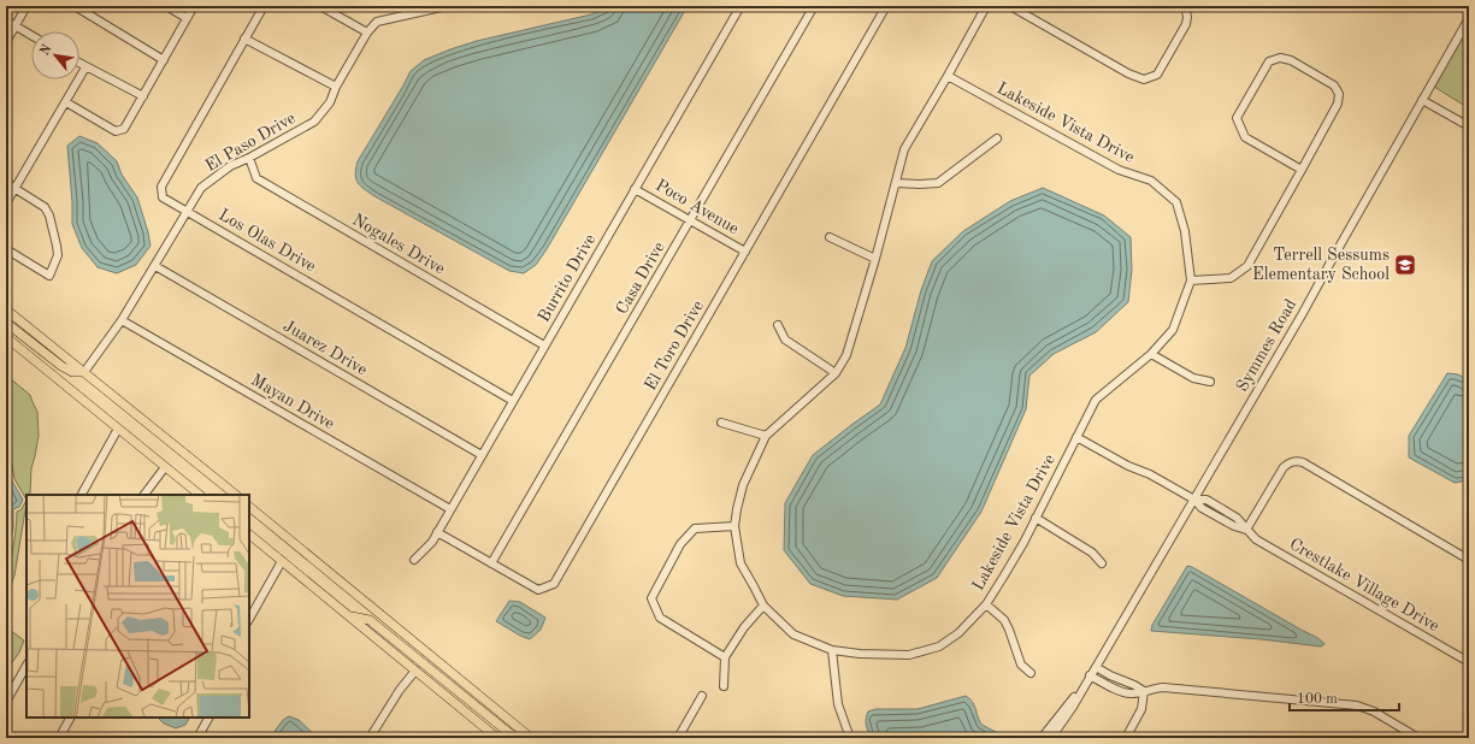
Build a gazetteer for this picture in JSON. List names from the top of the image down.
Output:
{
  "streets": {
    "street": [
      "Lakeside Vista Drive",
      "El Paso Drive",
      "Poco Avenue",
      "Los Olas Drive",
      "Nogales Drive",
      "Burrito Drive",
      "Casa Drive",
      "El Toro Drive",
      "Symmes Road",
      "Juarez Drive",
      "Mayan Drive",
      "Crestlake Village Drive"
    ]
  },
  "crossings": [
    ["Lakeside Vista Drive", "Crestlake Village Drive"],
    ["El Paso Drive", "Los Olas Drive"],
    ["El Paso Drive", "Nogales Drive"],
    ["El Paso Drive", "Juarez Drive"],
    ["El Paso Drive", "Mayan Drive"],
    ["Poco Avenue", "Burrito Drive"],
    ["Poco Avenue", "Casa Drive"],
    ["Poco Avenue", "El Toro Drive"],
    ["Los Olas Drive", "Burrito Drive"],
    ["Nogales Drive", "Burrito Drive"],
    ["Burrito Drive", "El Toro Drive"],
    ["Burrito Drive", "Juarez Drive"],
    ["Burrito Drive", "Mayan Drive"],
    ["Casa Drive", "El Toro Drive"],
    ["Symmes Road", "Crestlake Village Drive"]
  ],
  "places": {
    "school or university": ["Terrell Sessums Elementary School"]
  },
  "scale_bar": "100 m",
  "north": "top left"
}
